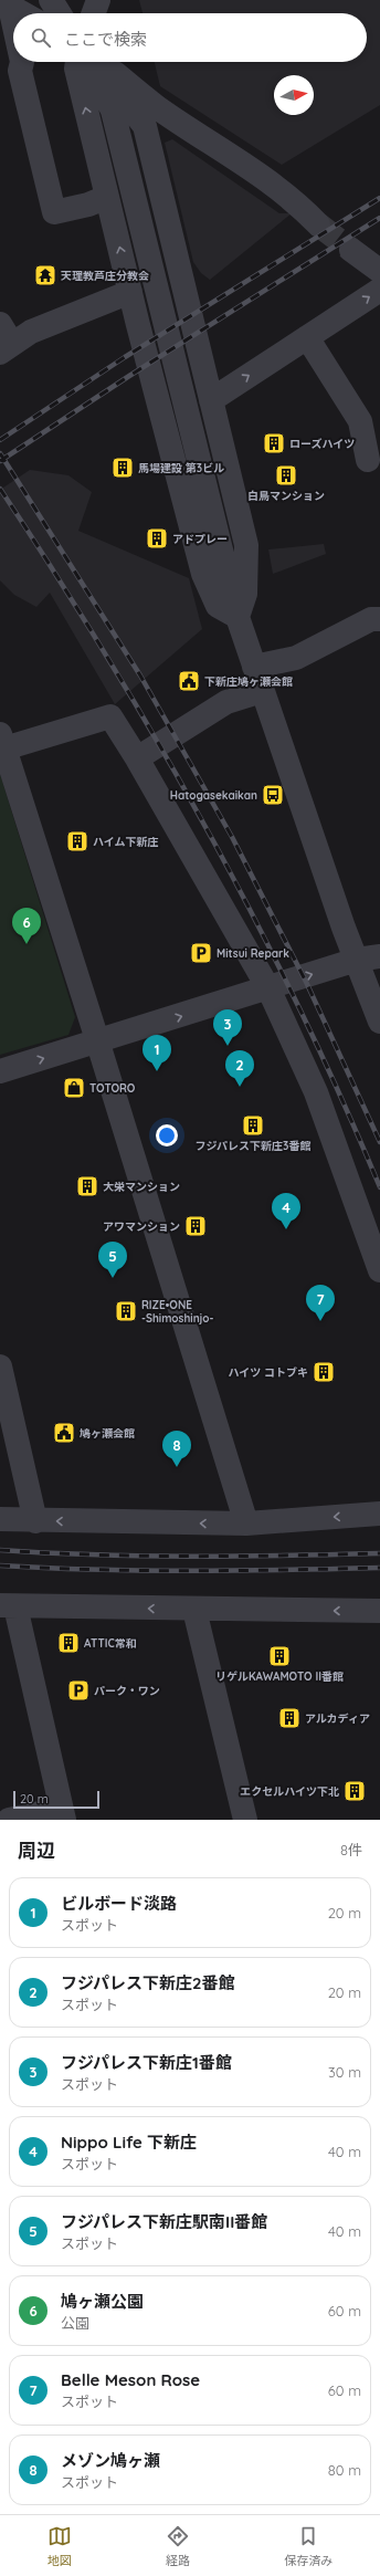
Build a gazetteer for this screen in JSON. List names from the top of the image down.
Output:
{
  "places": {
    "temple": ["天理教芦庄分教会"],
    "building": [
      "ローズハイツ",
      "馬場建設 第3ビル",
      "白鳥マンション",
      "アドプレー",
      "ハイム下新庄",
      "フジパレス下新庄3番館",
      "大栄マンション",
      "アワマンション",
      "RIZE•ONE -Shimoshinjo-",
      "ハイツ コトブキ",
      "ATTIC常和",
      "リゲルKAWAMOTO II番館",
      "アルカディア",
      "エクセルハイツ下北"
    ],
    "public building": ["下新庄鳩ヶ瀬会館", "鳩ヶ瀬会館"],
    "bus stop": ["Hatogasekaikan"],
    "parking": ["Mitsui Repark", "パーク・ワン"],
    "shop": ["TOTORO"]
  },
  "scale_bar": "20 m",
  "north": "right",
  "page": {
    "search": "ここで検索",
    "pins": [
      "6",
      "3",
      "1",
      "2",
      "4",
      "5",
      "7",
      "8"
    ],
    "scale": "20 m",
    "heading": ["周辺", "8件"],
    "list": [
      {
        "mark": "1",
        "name": "ビルボード淡路",
        "note": "スポット",
        "value": "20 m"
      },
      {
        "mark": "2",
        "name": "フジパレス下新庄2番館",
        "note": "スポット",
        "value": "20 m"
      },
      {
        "mark": "3",
        "name": "フジパレス下新庄1番館",
        "note": "スポット",
        "value": "30 m"
      },
      {
        "mark": "4",
        "name": "Nippo Life 下新庄",
        "note": "スポット",
        "value": "40 m"
      },
      {
        "mark": "5",
        "name": "フジパレス下新庄駅南II番館",
        "note": "スポット",
        "value": "40 m"
      },
      {
        "mark": "6",
        "name": "鳩ヶ瀬公園",
        "note": "公園",
        "value": "60 m"
      },
      {
        "mark": "7",
        "name": "Belle Meson Rose",
        "note": "スポット",
        "value": "60 m"
      },
      {
        "mark": "8",
        "name": "メゾン鳩ヶ瀬",
        "note": "スポット",
        "value": "80 m"
      }
    ],
    "nav": ["地図", "経路", "保存済み"]
  }
}
